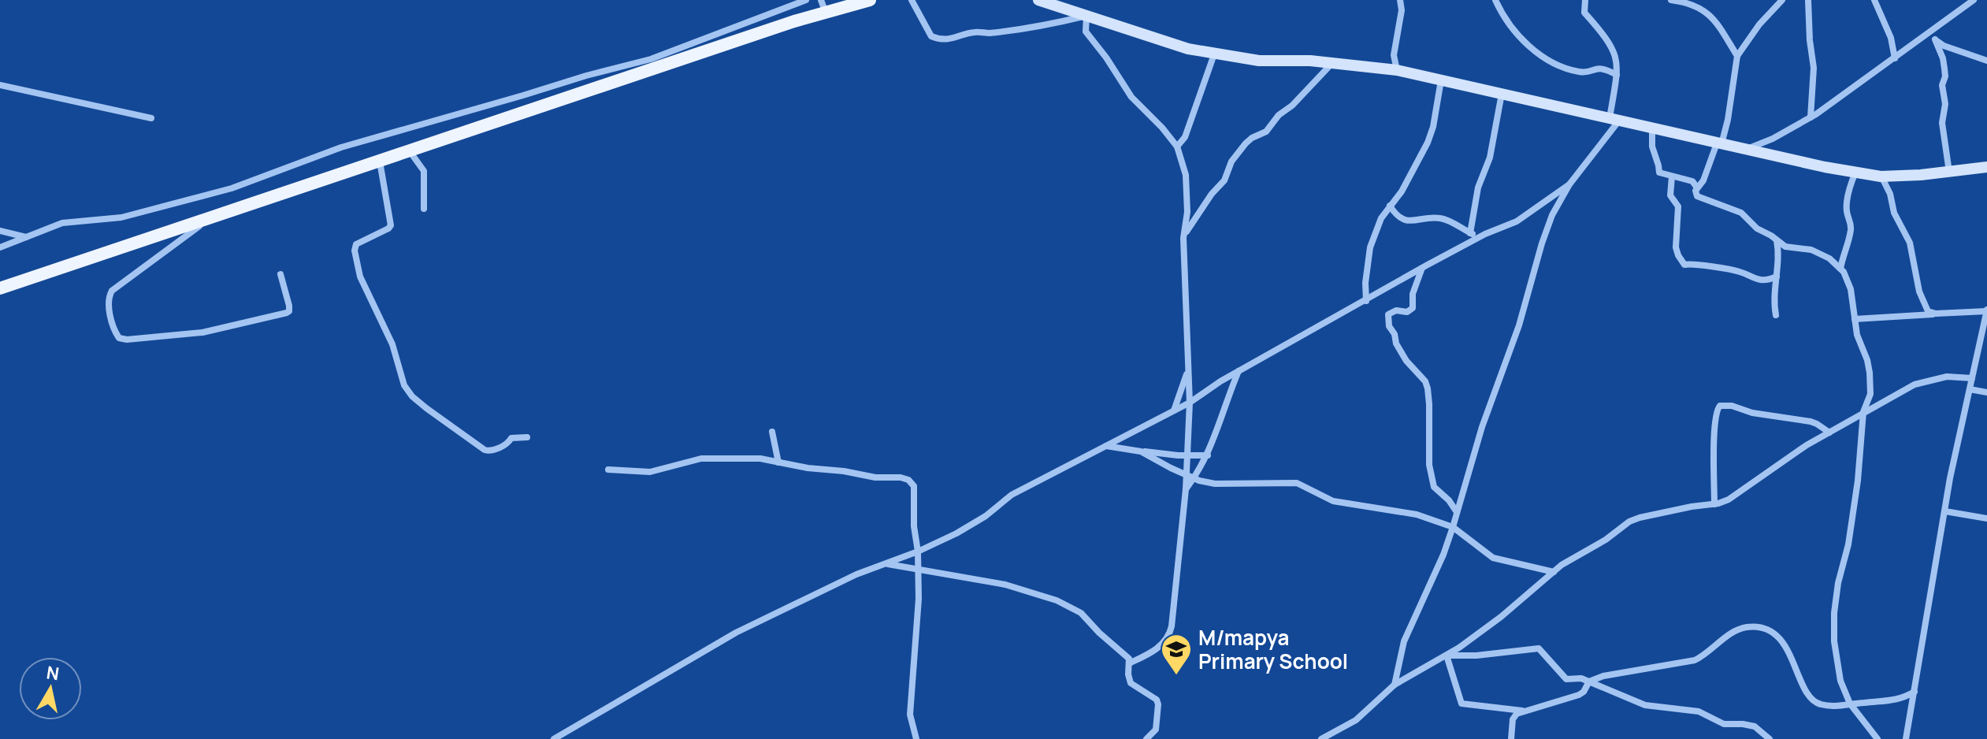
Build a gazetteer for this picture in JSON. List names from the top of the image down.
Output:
{
  "places": {
    "school or university": ["M/mapya Primary School"]
  },
  "north": "top"
}
